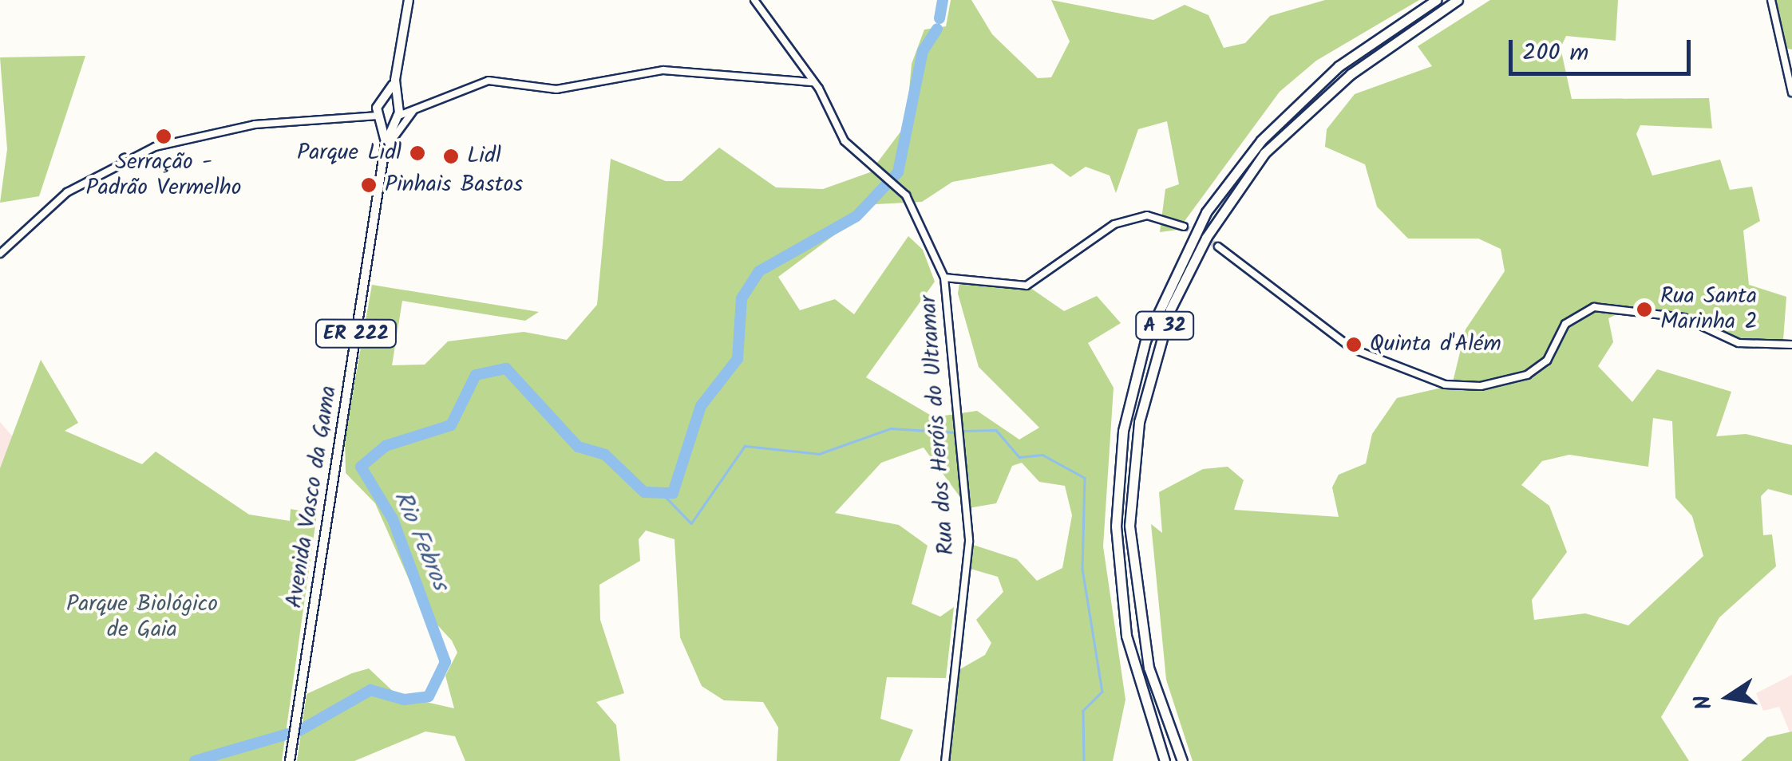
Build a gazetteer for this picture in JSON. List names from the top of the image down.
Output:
{
  "streets": {
    "highway": ["A 32"],
    "main road": ["ER 222", "Avenida Vasco da Gama"],
    "street": ["Rua dos Heróis do Ultramar"]
  },
  "water": ["Rio Febros"],
  "parks": ["Parque Biológico de Gaia"],
  "places": [
    "Serração - Padrão Vermelho",
    "Parque Lidl",
    "Lidl",
    "Pinhais Bastos",
    "Rua Santa Marinha 2",
    "Quinta d'Além"
  ],
  "scale_bar": "200 m",
  "north": "left"
}
